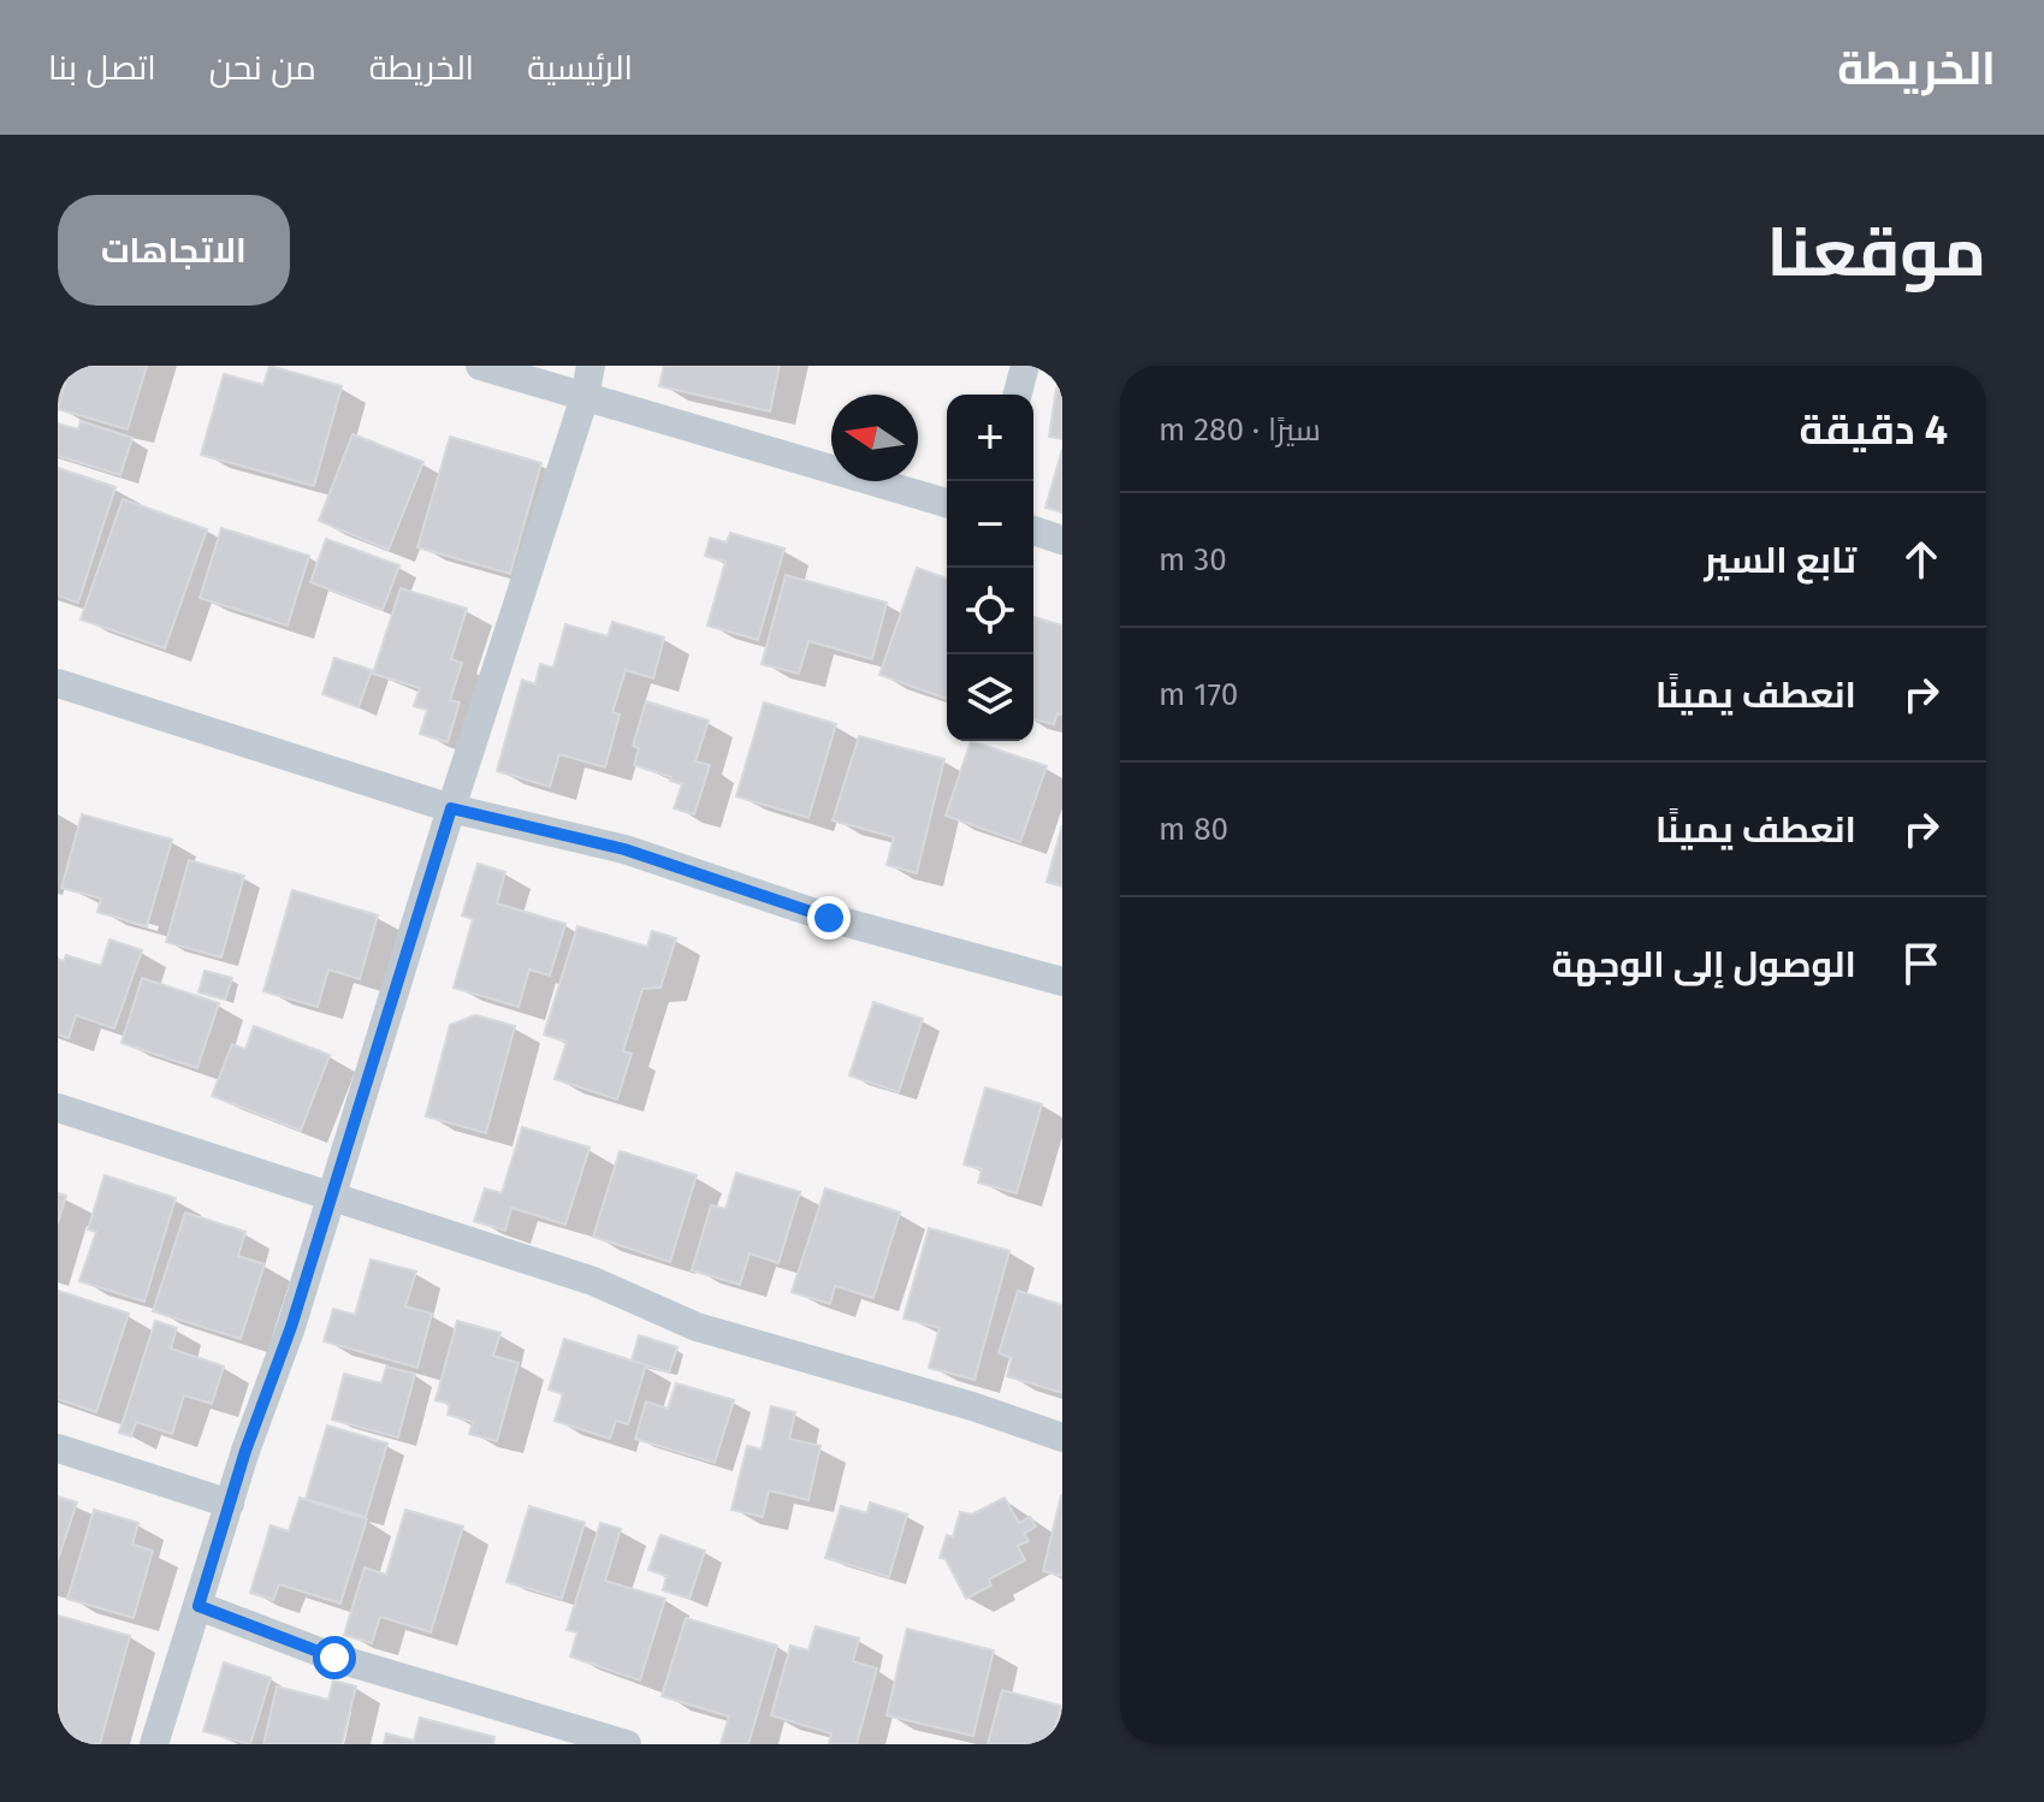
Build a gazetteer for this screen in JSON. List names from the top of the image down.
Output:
{
  "north": "left",
  "page": {
    "header": "الخريطة",
    "nav": [
      "الرئيسية",
      "الخريطة",
      "من نحن",
      "اتصل بنا"
    ],
    "title": "موقعنا",
    "buttons": "الاتجاهات",
    "heading": ["4 دقيقة", "سيرًا · 280 m"],
    "map_buttons": ["+", "−"],
    "list": [
      ["تابع السير", "30 m"],
      ["انعطف يمينًا", "170 m"],
      ["انعطف يمينًا", "80 m"],
      "الوصول إلى الوجهة"
    ]
  }
}
